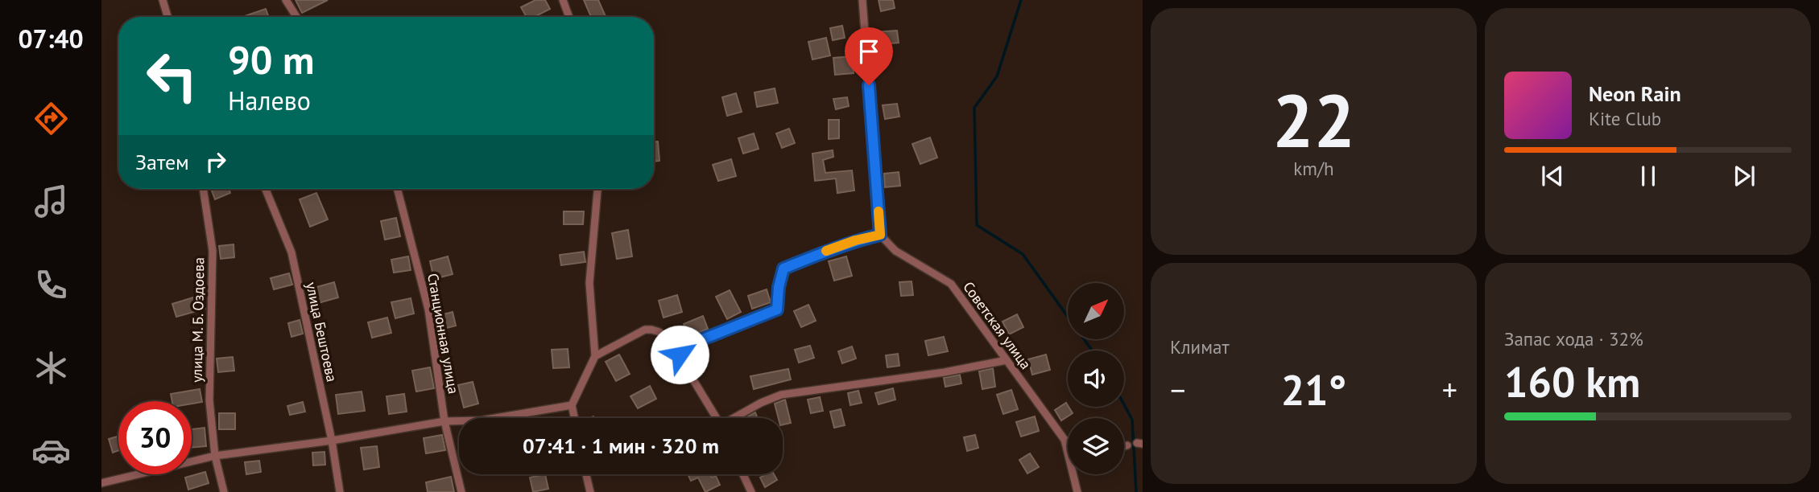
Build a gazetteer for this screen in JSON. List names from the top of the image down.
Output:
{
  "streets": {
    "street": [
      "улица М. Б. Оздоева",
      "Советская улица",
      "улица Бештоева",
      "Станционная улица"
    ]
  },
  "north": "top right",
  "page": {
    "tabs": "07:40",
    "tile": [
      ["22", "km/h"],
      "Климат",
      ["Запас хода · 32%", "160 km"]
    ],
    "turn": ["90 m", "Налево"],
    "song": ["Neon Rain", "Kite Club"],
    "then": "Затем",
    "heat": ["−", "21°", "+"],
    "limit": "30",
    "trip": "07:41 · 1 мин · 320 m"
  }
}
